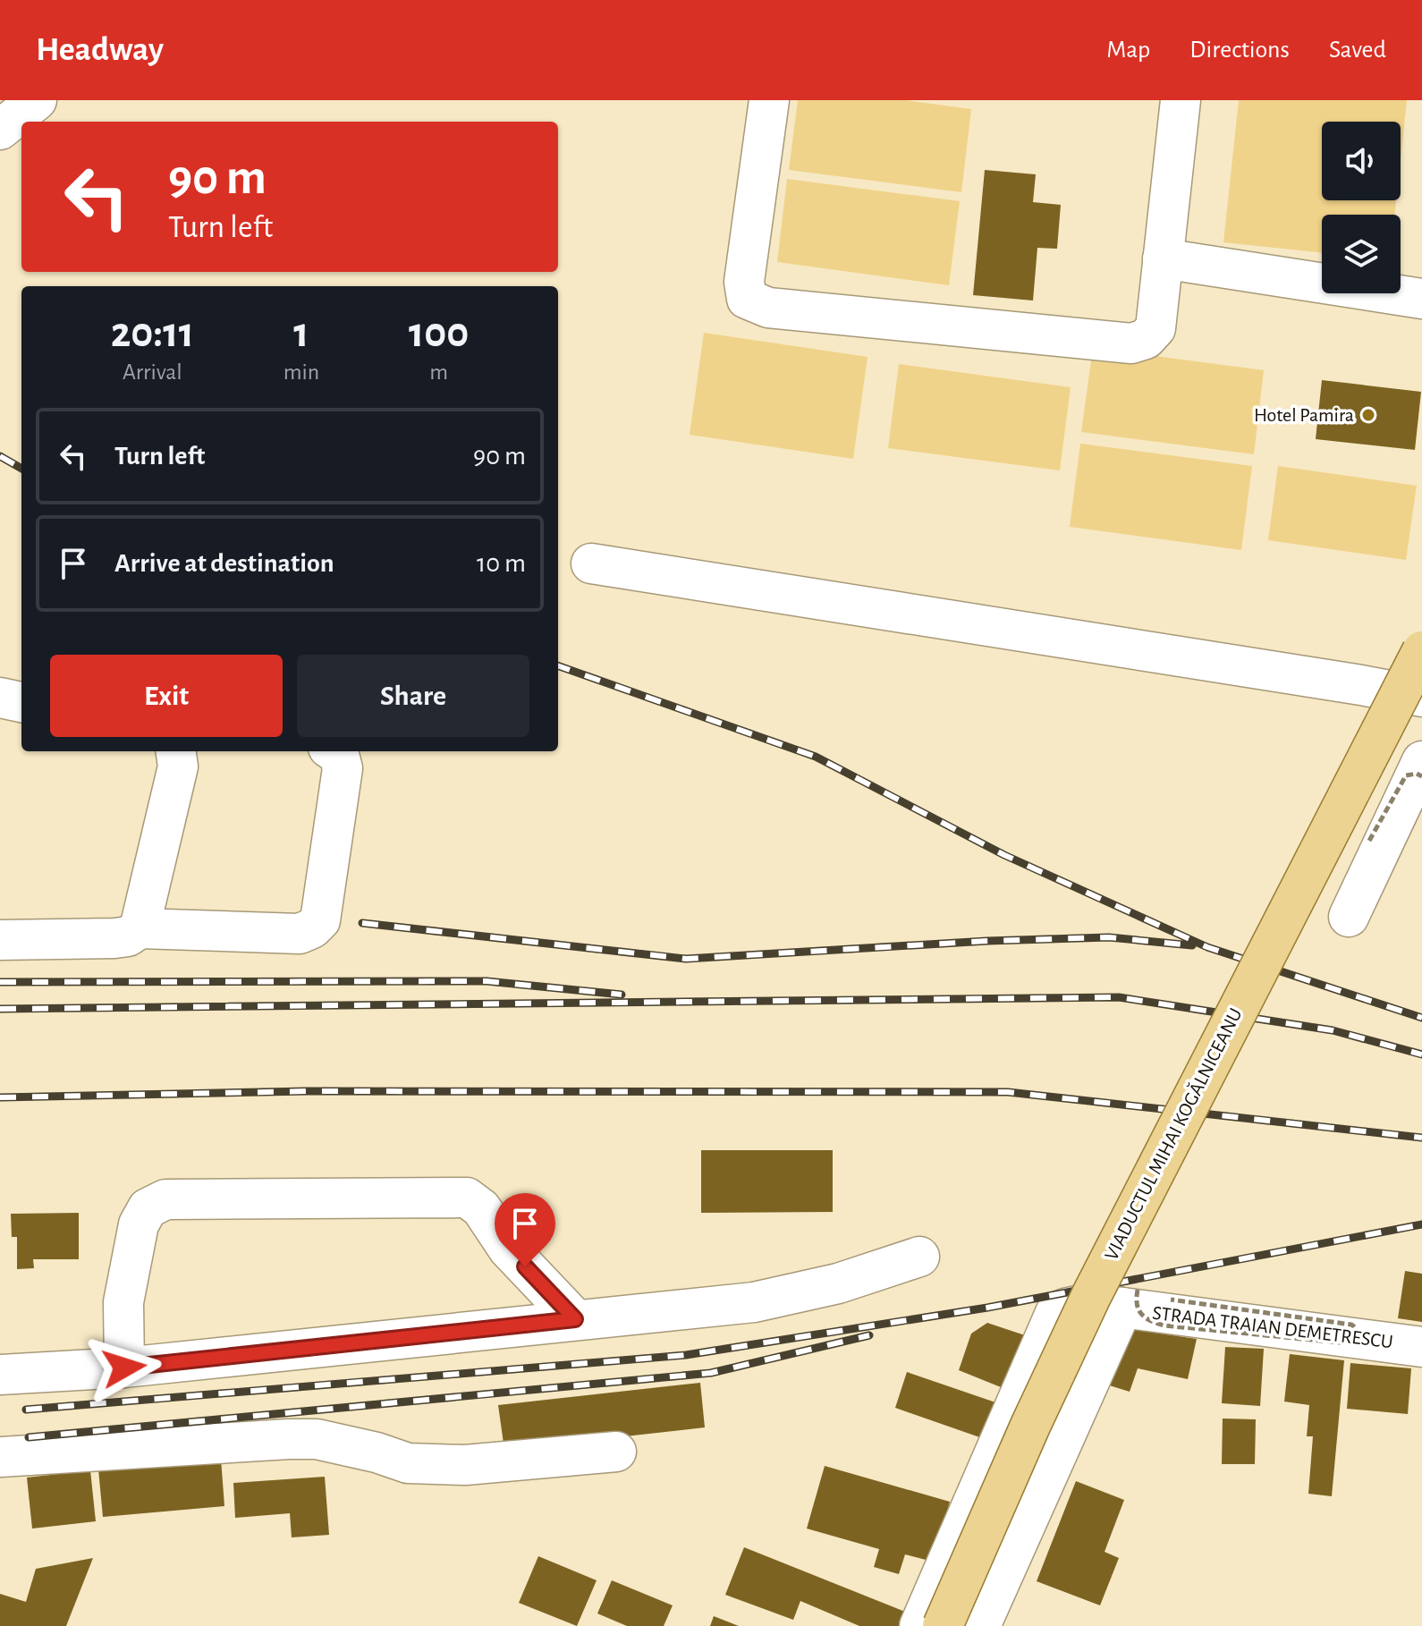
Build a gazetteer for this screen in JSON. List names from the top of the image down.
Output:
{
  "streets": {
    "main road": ["VIADUCTUL MIHAI KOGĂLNICEANU"],
    "street": ["STRADA TRAIAN DEMETRESCU"]
  },
  "places": ["Hotel Pamira"],
  "page": {
    "header": "Headway",
    "nav": ["Map", "Directions", "Saved"],
    "turn": ["90 m", "Turn left"],
    "eta": [
      "20:11",
      "Arrival",
      "1",
      "min",
      "100",
      "m"
    ],
    "list": [
      {
        "name": "Turn left",
        "value": "90 m"
      },
      {
        "name": "Arrive at destination",
        "value": "10 m"
      }
    ],
    "buttons": ["Exit", "Share"]
  }
}
